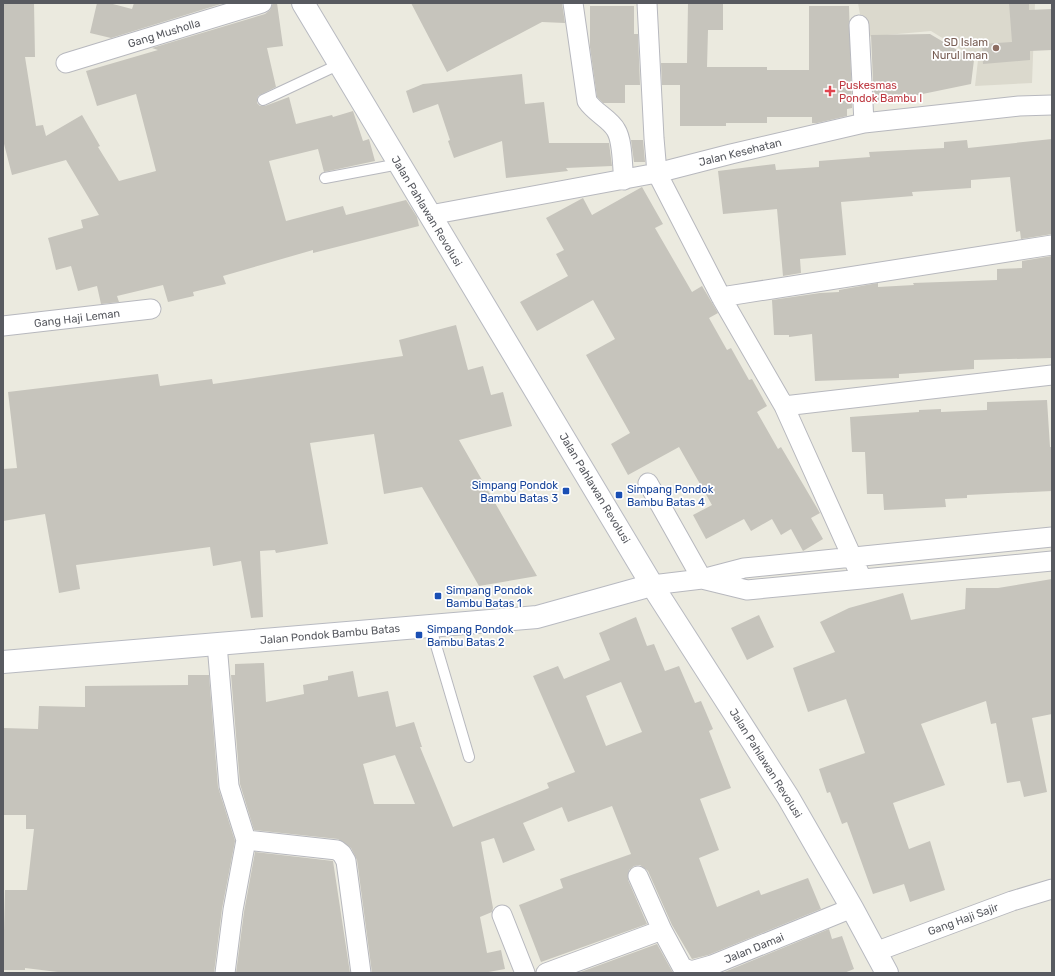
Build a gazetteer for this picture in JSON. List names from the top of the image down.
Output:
{
  "streets": {
    "main road": ["Jalan Pahlawan Revolusi", "Jalan Pondok Bambu Batas"],
    "street": [
      "Gang Musholla",
      "Jalan Kesehatan",
      "Gang Haji Leman",
      "Gang Haji Sajir",
      "Jalan Damai"
    ]
  },
  "crossings": [
    ["Jalan Kesehatan", "Jalan Pahlawan Revolusi"],
    ["Jalan Pahlawan Revolusi", "Jalan Pondok Bambu Batas"],
    ["Jalan Pahlawan Revolusi", "Gang Haji Sajir"],
    ["Jalan Pahlawan Revolusi", "Jalan Damai"]
  ],
  "places": {
    "other": ["SD Islam Nurul Iman"],
    "health": ["Puskesmas Pondok Bambu I"],
    "transit": [
      "Simpang Pondok Bambu Batas 3",
      "Simpang Pondok Bambu Batas 4",
      "Simpang Pondok Bambu Batas 1",
      "Simpang Pondok Bambu Batas 2"
    ]
  }
}
